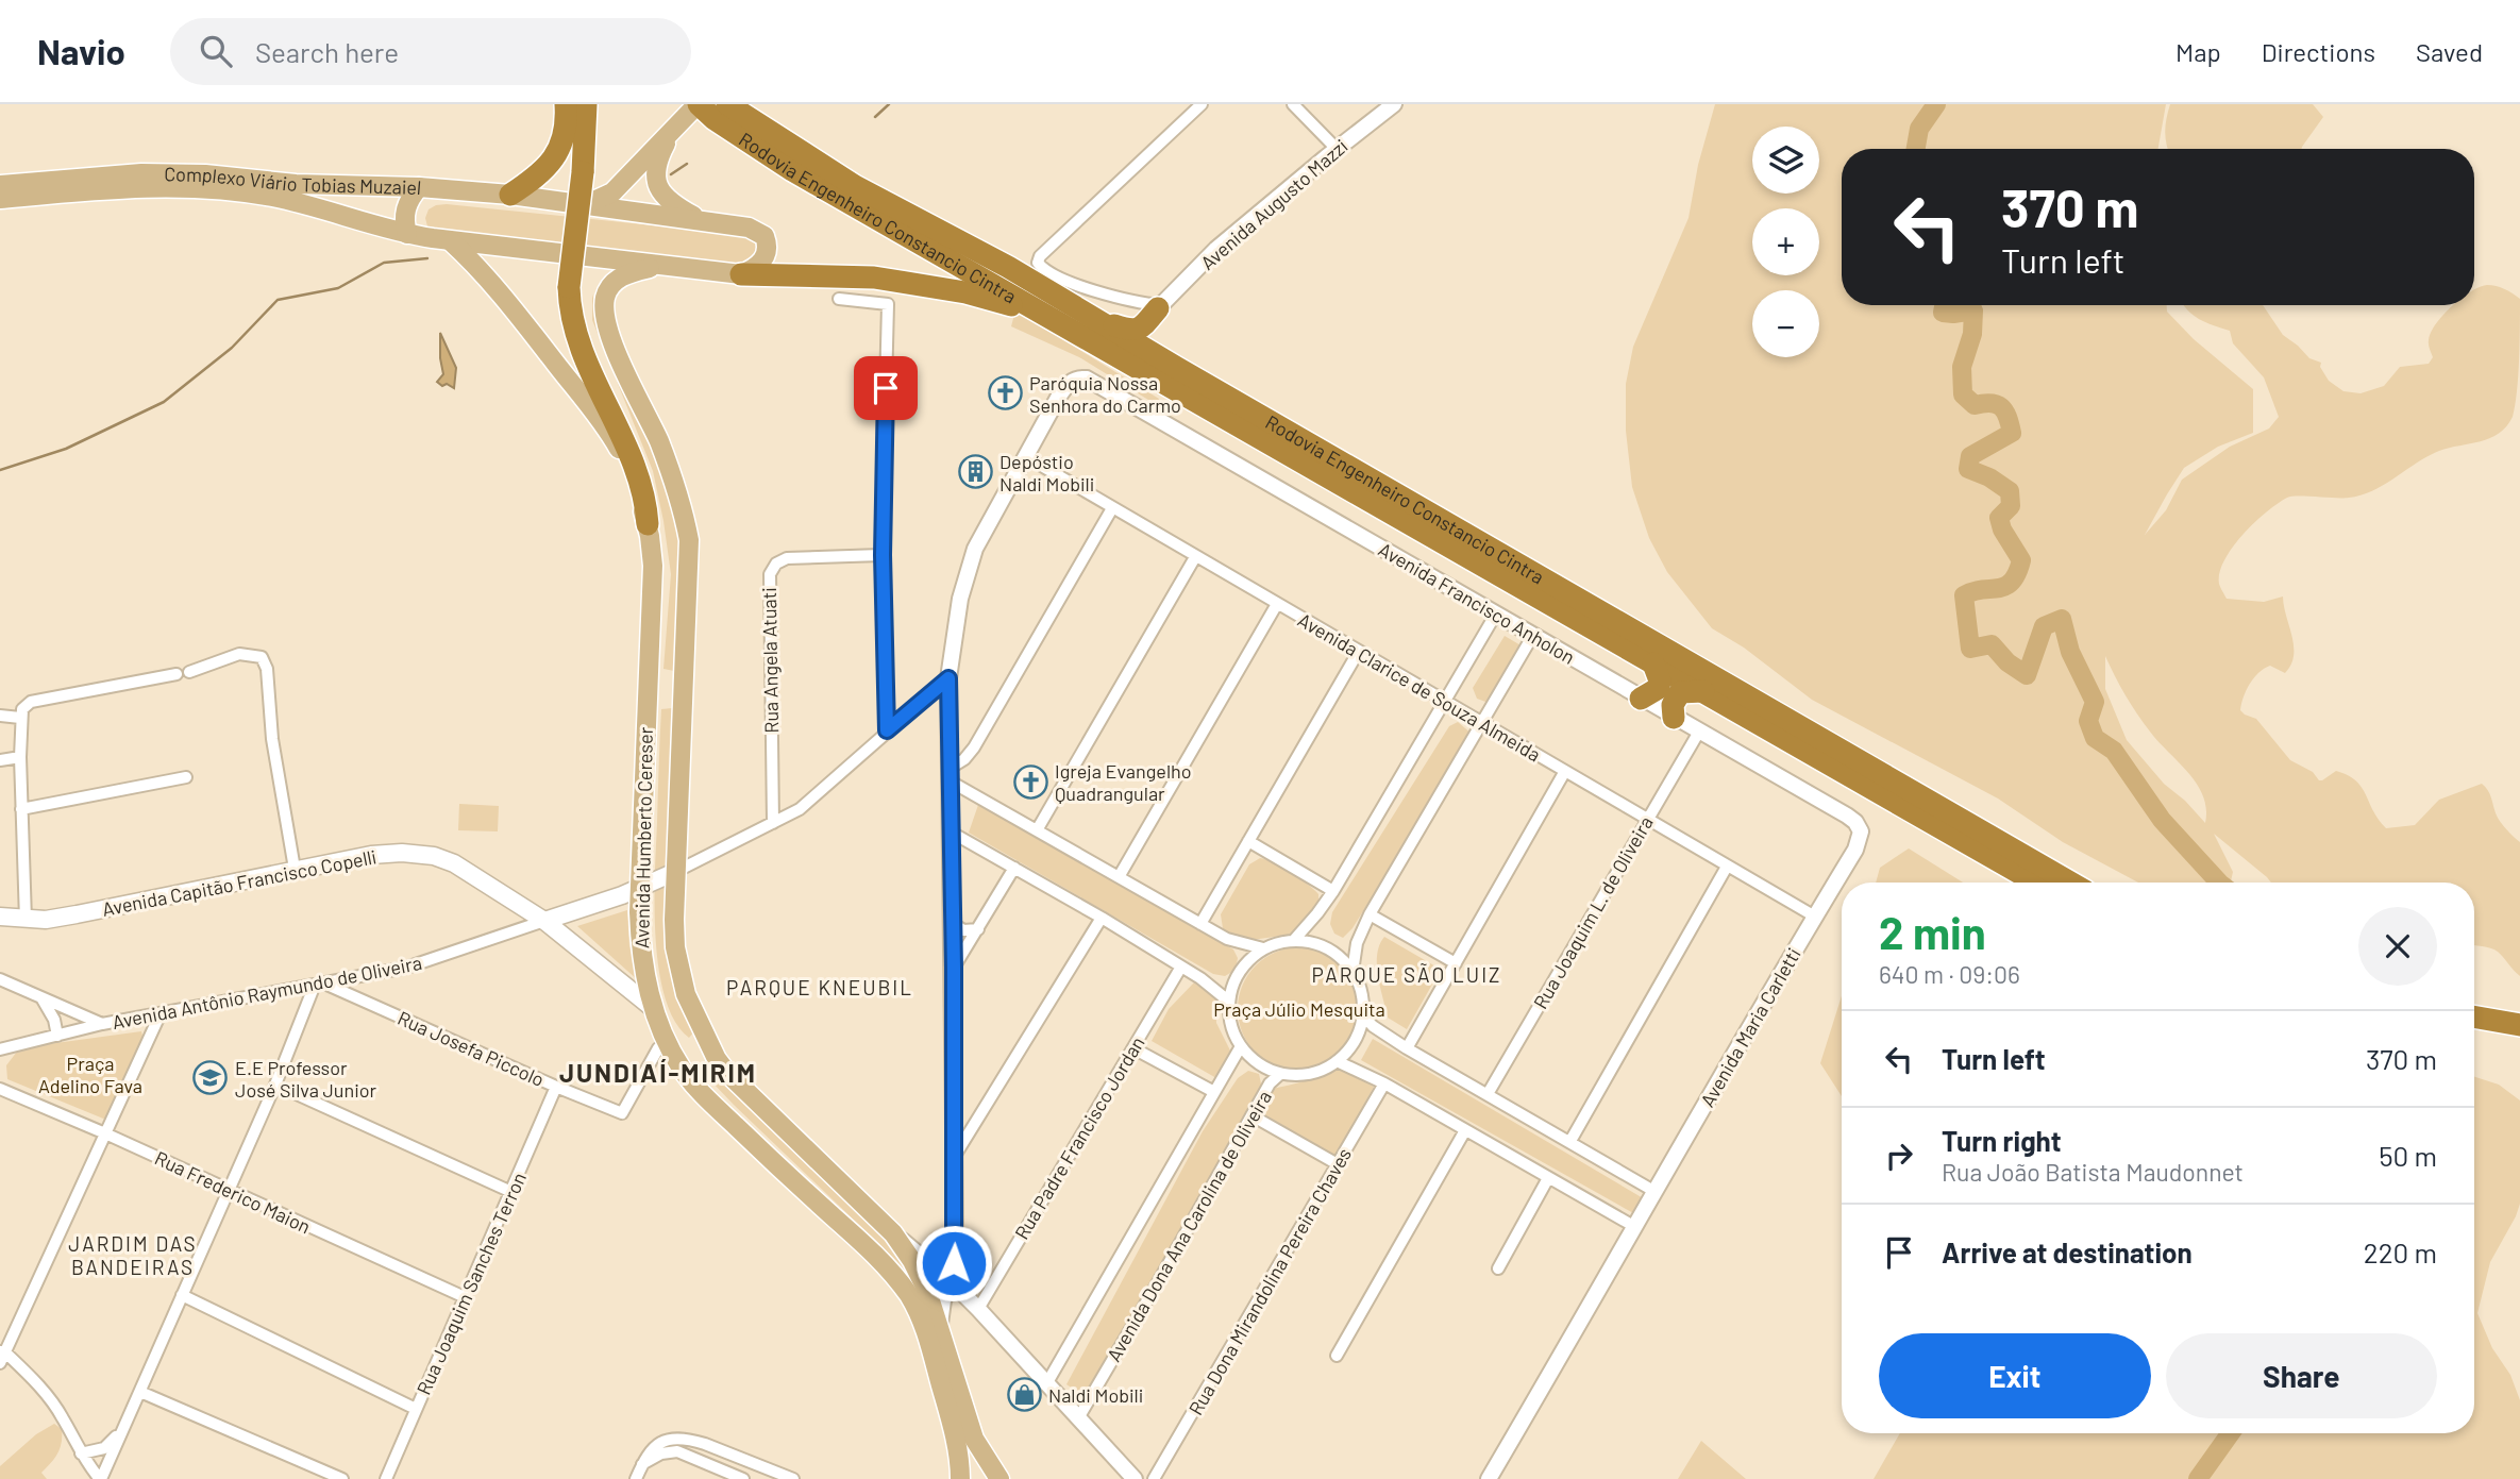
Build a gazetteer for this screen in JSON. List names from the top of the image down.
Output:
{
  "streets": {
    "highway": ["Rodovia Engenheiro Constancio Cintra"],
    "main road": [
      "Complexo Viário Tobias Muzaiel",
      "Avenida Humberto Cereser",
      "Avenida Capitão Francisco Copelli",
      "Avenida Antônio Raymundo de Oliveira"
    ],
    "street": [
      "Avenida Augusto Mazzi",
      "Avenida Francisco Anholon",
      "Rua Angela Atuati",
      "Avenida Clarice de Souza Almeida",
      "Rua Joaquim L. de Oliveira",
      "Avenida Maria Carletti",
      "Rua Josefa Piccolo",
      "Rua Padre Francisco Jordan",
      "Rua Frederico Maion",
      "Avenida Dona Ana Carolina de Oliveira",
      "Rua Dona Mirandolina Pereira Chaves",
      "Rua Joaquim Sanches Terron"
    ]
  },
  "crossings": [
    ["Complexo Viário Tobias Muzaiel", "Rodovia Engenheiro Constancio Cintra"],
    ["Avenida Francisco Anholon", "Avenida Clarice de Souza Almeida"],
    ["Avenida Francisco Anholon", "Rua Joaquim L. de Oliveira"],
    ["Avenida Francisco Anholon", "Avenida Maria Carletti"],
    ["Rua Angela Atuati", "Avenida Antônio Raymundo de Oliveira"],
    ["Avenida Clarice de Souza Almeida", "Rua Joaquim L. de Oliveira"],
    ["Avenida Clarice de Souza Almeida", "Avenida Maria Carletti"],
    ["Avenida Humberto Cereser", "Avenida Capitão Francisco Copelli"],
    ["Avenida Humberto Cereser", "Avenida Antônio Raymundo de Oliveira"],
    ["Avenida Humberto Cereser", "Rua Josefa Piccolo"],
    ["Avenida Capitão Francisco Copelli", "Avenida Antônio Raymundo de Oliveira"],
    ["Avenida Antônio Raymundo de Oliveira", "Rua Josefa Piccolo"],
    ["Rua Josefa Piccolo", "Rua Joaquim Sanches Terron"],
    ["Rua Frederico Maion", "Rua Joaquim Sanches Terron"]
  ],
  "districts": [
    "PARQUE SÃO LUIZ",
    "PARQUE KNEUBIL",
    "JUNDIAÍ-MIRIM",
    "JARDIM DAS BANDEIRAS"
  ],
  "parks": ["Praça Júlio Mesquita", "Praça Adelino Fava"],
  "places": {
    "church": ["Paróquia Nossa Senhora do Carmo", "Igreja Evangelho Quadrangular"],
    "building": ["Depóstio Naldi Mobili"],
    "school or university": ["E.E Professor José Silva Junior"],
    "shop": ["Naldi Mobili"]
  },
  "page": {
    "header": "Navio",
    "search": "Search here",
    "nav": ["Map", "Directions", "Saved"],
    "map_buttons": ["+", "−"],
    "turn": ["370 m", "Turn left"],
    "heading": ["2 min", "640 m · 09:06"],
    "list": [
      {
        "name": "Turn left",
        "value": "370 m"
      },
      {
        "name": "Turn right",
        "note": "Rua João Batista Maudonnet",
        "value": "50 m"
      },
      {
        "name": "Arrive at destination",
        "value": "220 m"
      }
    ],
    "buttons": ["Exit", "Share"]
  }
}
